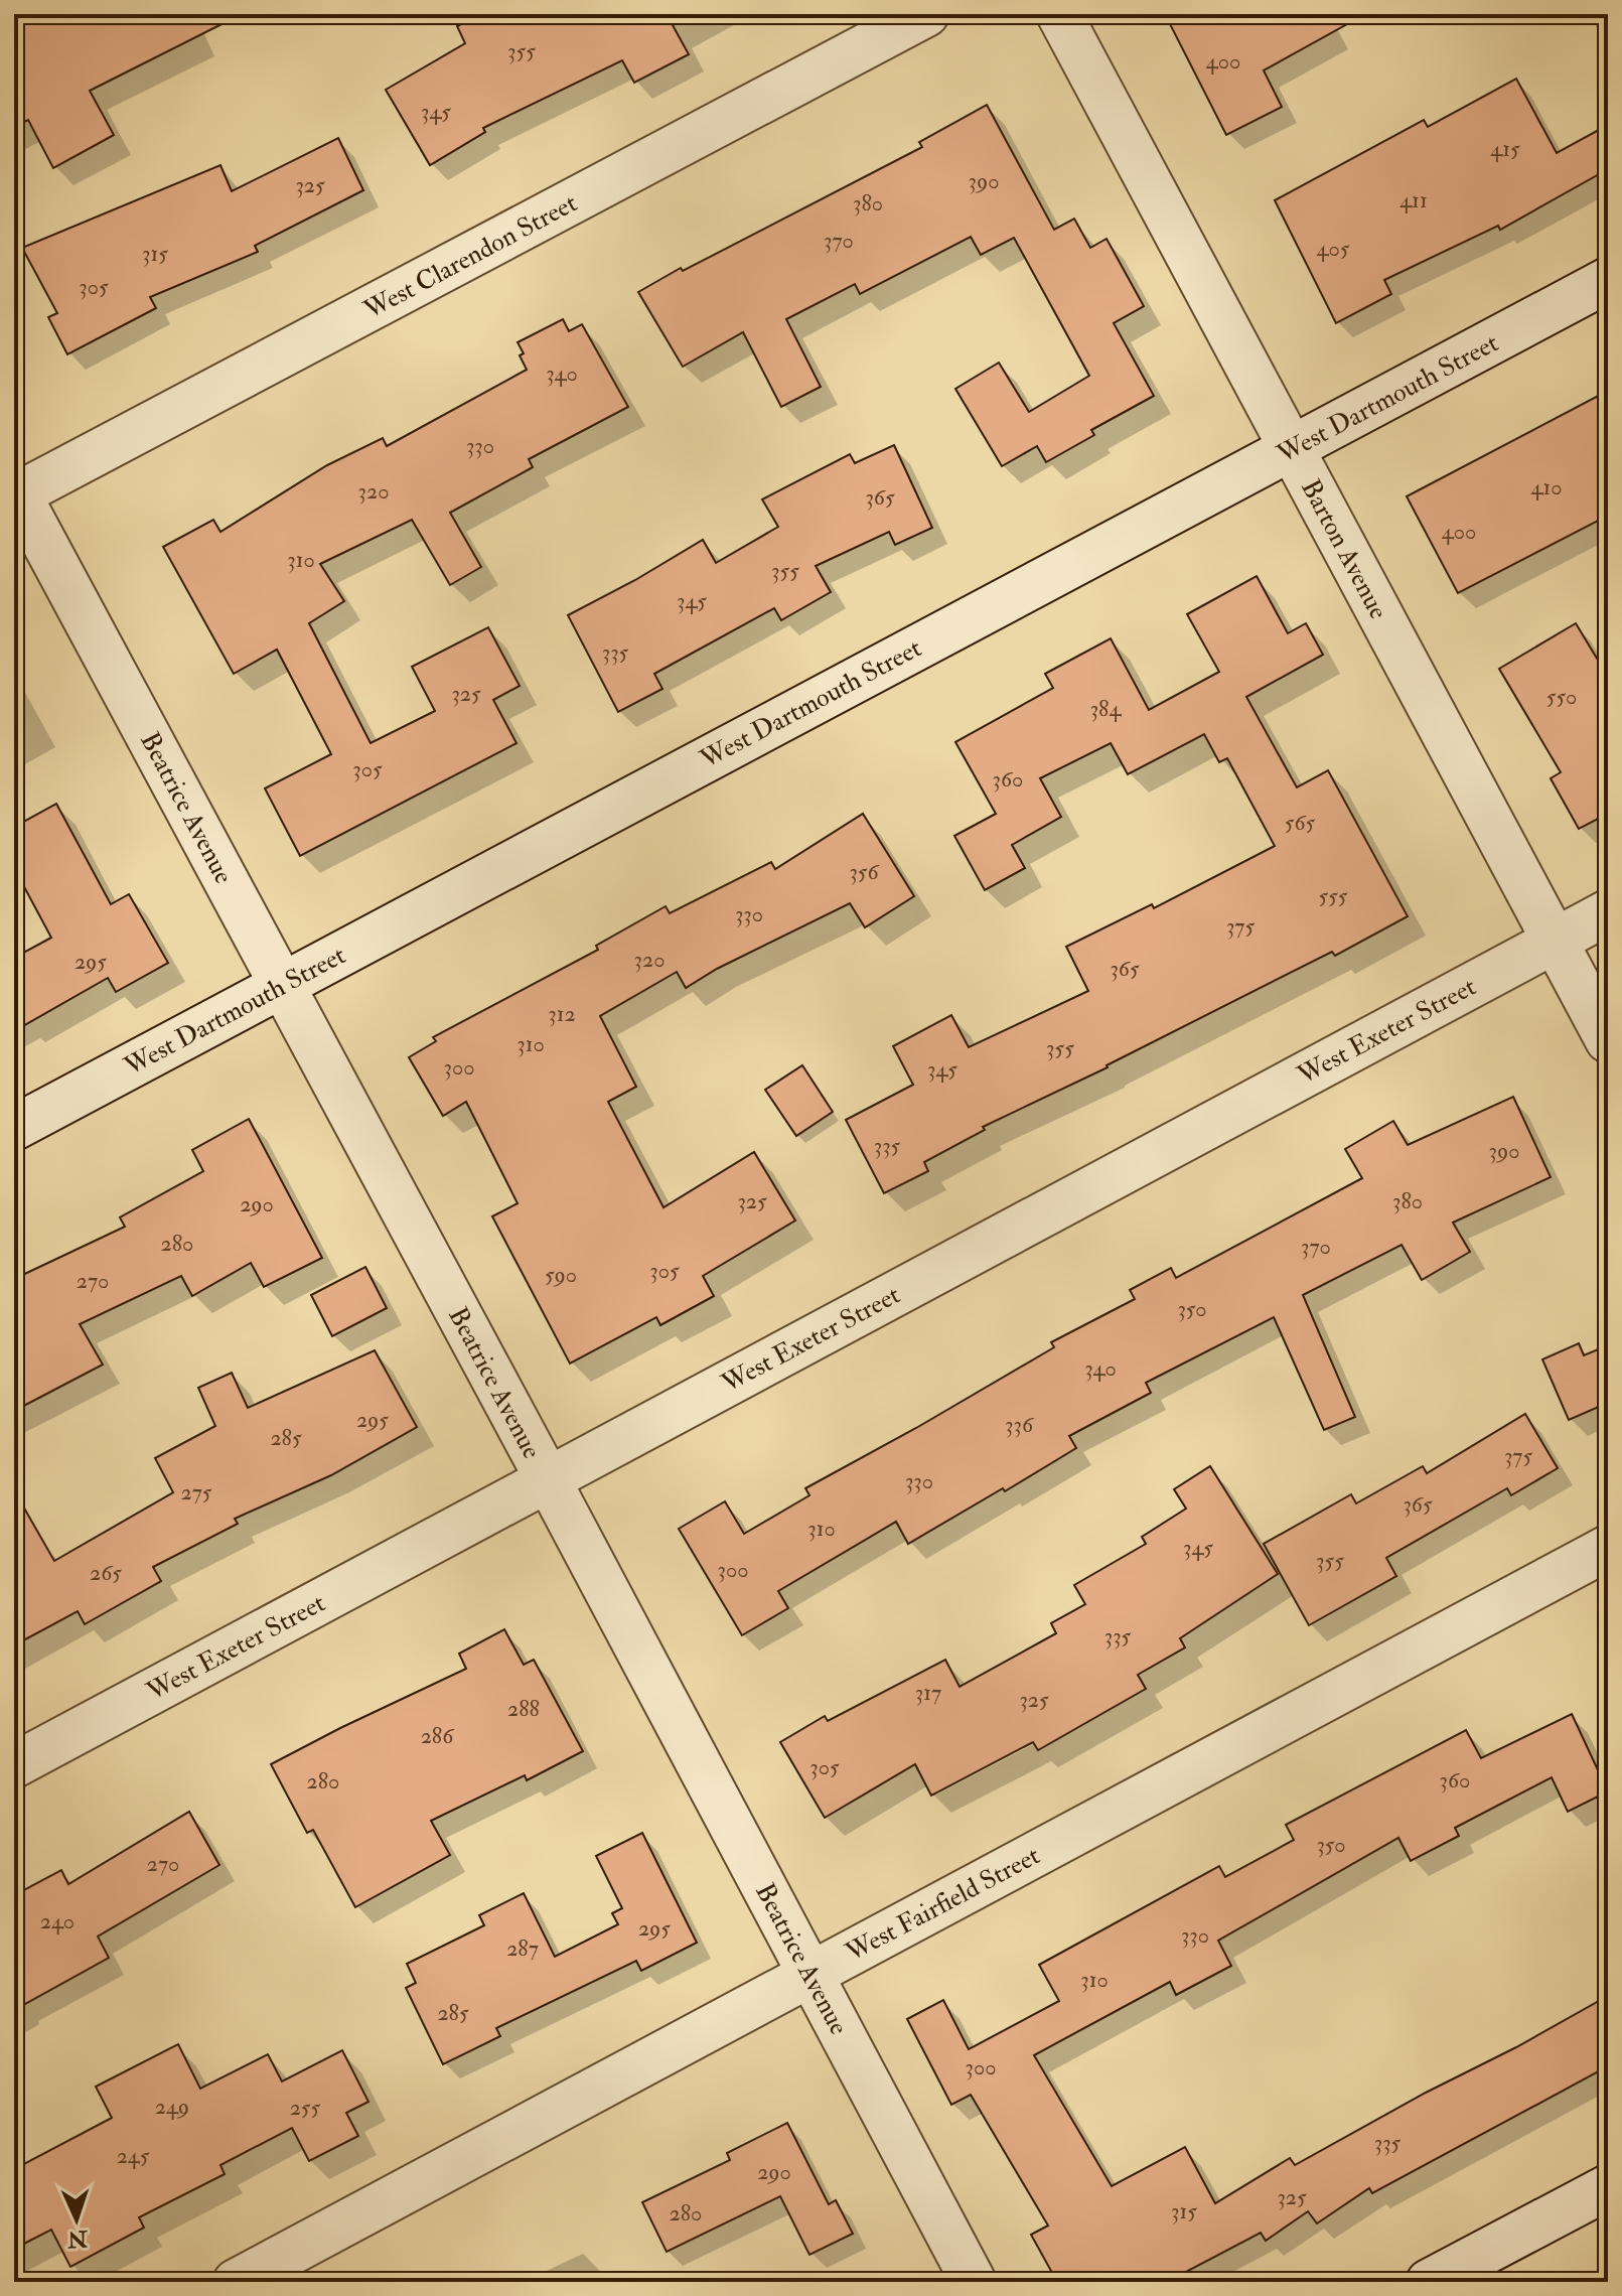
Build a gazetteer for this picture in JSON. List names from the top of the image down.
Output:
{
  "streets": {
    "street": [
      "West Clarendon Street",
      "West Dartmouth Street",
      "Barton Avenue",
      "Beatrice Avenue",
      "West Exeter Street",
      "West Fairfield Street"
    ]
  },
  "crossings": [
    ["West Clarendon Street", "Beatrice Avenue"],
    ["West Dartmouth Street", "Barton Avenue"],
    ["West Dartmouth Street", "Beatrice Avenue"],
    ["Barton Avenue", "West Exeter Street"],
    ["Beatrice Avenue", "West Exeter Street"],
    ["Beatrice Avenue", "West Fairfield Street"]
  ],
  "house_numbers": [
    "355",
    "400",
    "345",
    "415",
    "390",
    "325",
    "411",
    "380",
    "370",
    "405",
    "315",
    "305",
    "340",
    "330",
    "410",
    "320",
    "365",
    "400",
    "310",
    "355",
    "345",
    "335",
    "325",
    "550",
    "384",
    "305",
    "360",
    "565",
    "356",
    "555",
    "330",
    "375",
    "320",
    "295",
    "365",
    "312",
    "310",
    "355",
    "300",
    "345",
    "335",
    "390",
    "325",
    "380",
    "290",
    "280",
    "370",
    "305",
    "590",
    "270",
    "350",
    "340",
    "295",
    "336",
    "285",
    "375",
    "330",
    "275",
    "365",
    "310",
    "345",
    "355",
    "300",
    "265",
    "335",
    "317",
    "325",
    "288",
    "286",
    "305",
    "360",
    "280",
    "350",
    "270",
    "240",
    "295",
    "330",
    "287",
    "310",
    "285",
    "300",
    "249",
    "255",
    "335",
    "245",
    "290",
    "325",
    "315",
    "280"
  ],
  "north": "bottom"
}
